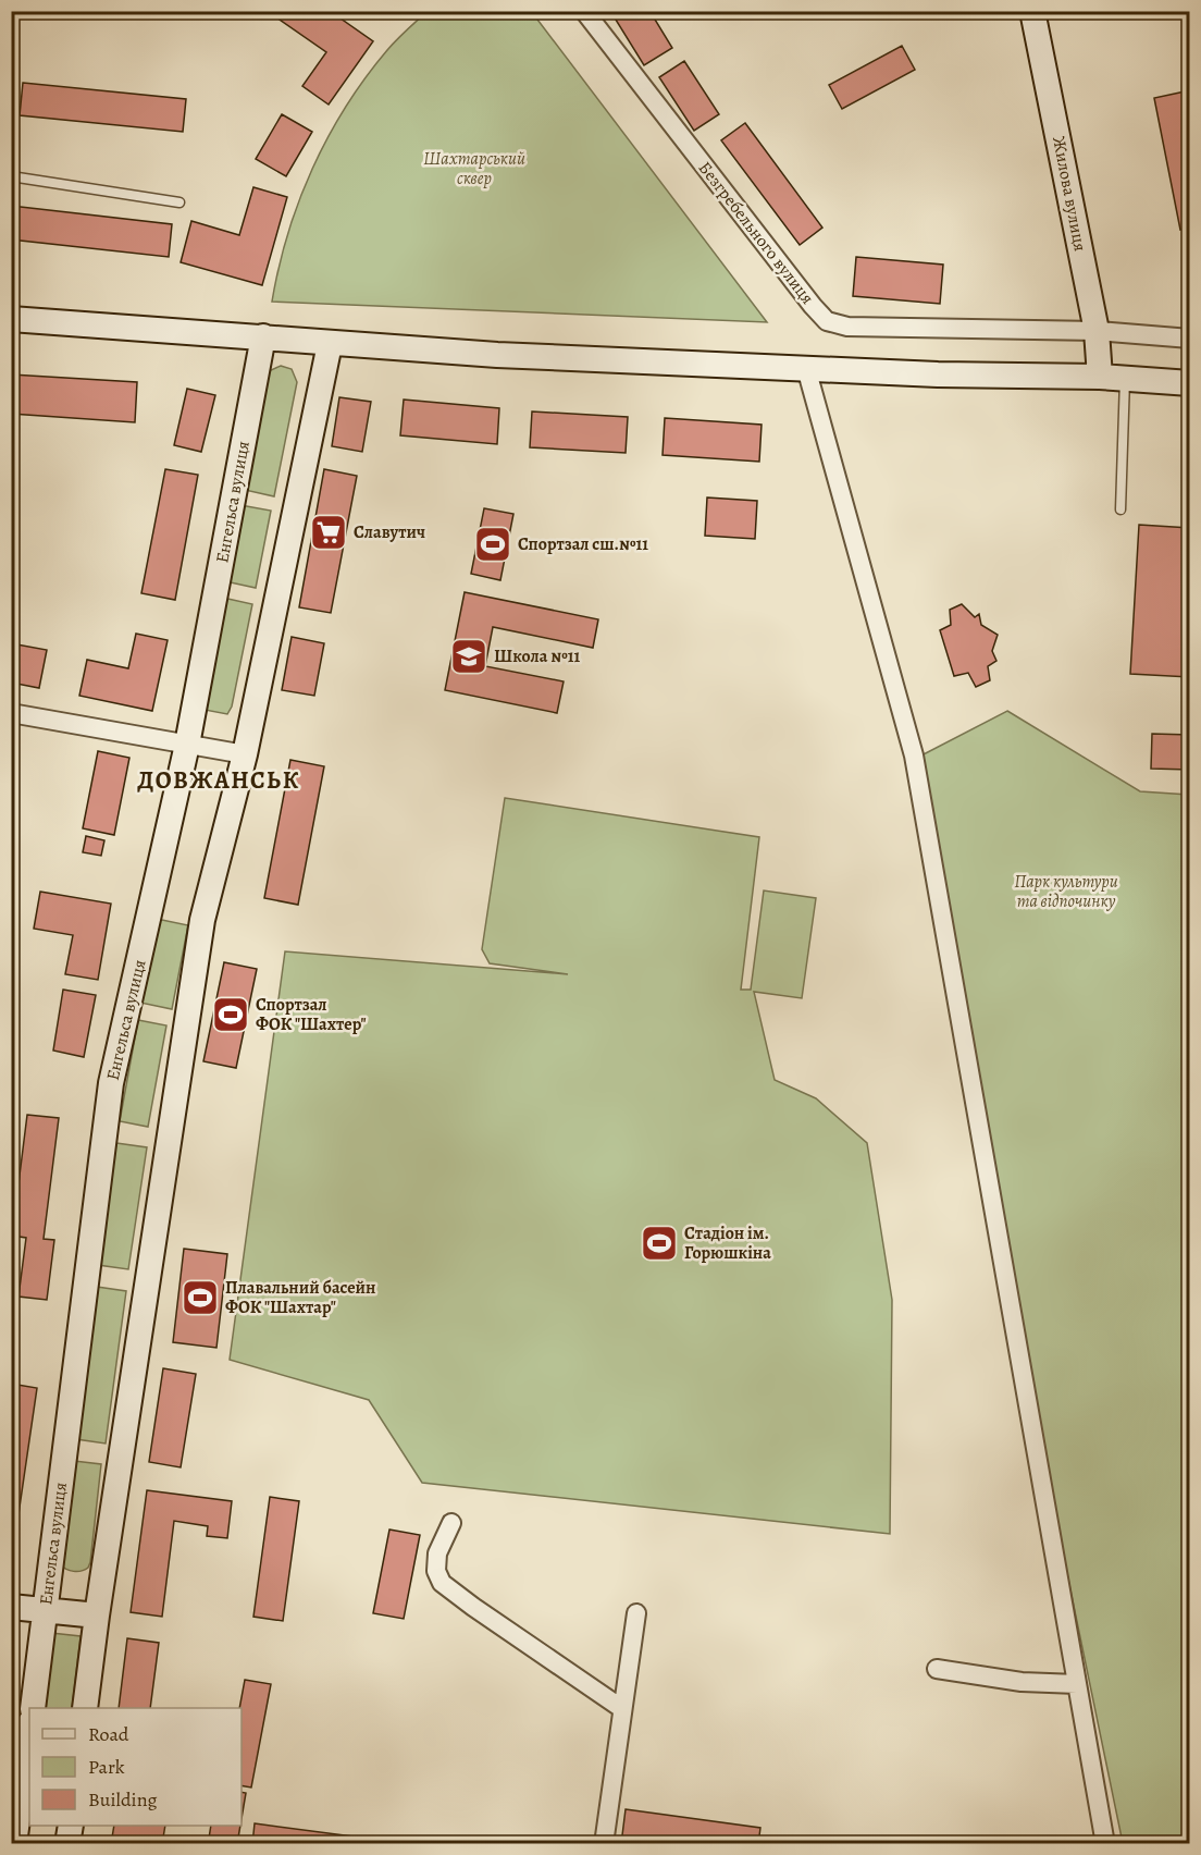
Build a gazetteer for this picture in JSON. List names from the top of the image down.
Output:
{
  "streets": {
    "street": ["Жилова вулиця", "Безгребельного вулиця", "Енгельса вулиця"]
  },
  "crossings": [
    ["Жилова вулиця", "Безгребельного вулиця"]
  ],
  "districts": ["ДОВЖАНСЬК"],
  "parks": ["Шахтарський сквер", "Парк культури та відпочинку"],
  "places": {
    "supermarket": ["Славутич"],
    "sports": [
      "Спортзал сш.№11",
      "Спортзал ФОК \"Шахтер\"",
      "Стадіон ім. Горюшкіна",
      "Плавальний басейн ФОК \"Шахтар\""
    ],
    "school or university": ["Школа №11"]
  },
  "legend": ["Road", "Park", "Building"]
}
